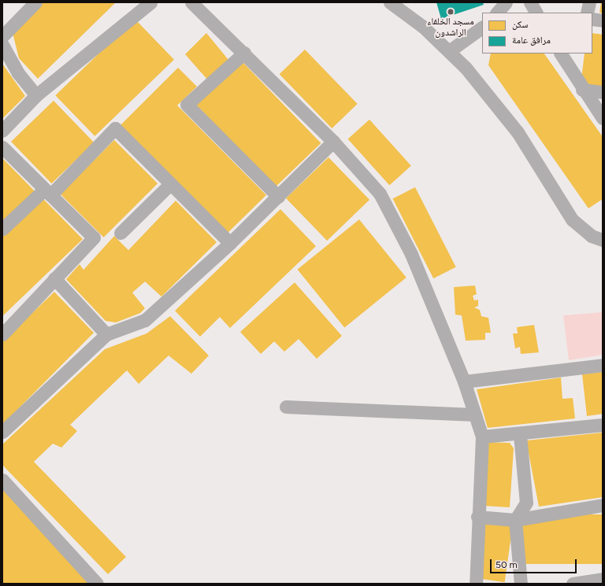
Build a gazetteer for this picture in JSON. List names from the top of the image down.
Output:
{
  "places": ["مسجد الخلفاء الراشدون"],
  "legend": ["سكن", "مرافق عامة"],
  "scale_bar": "50 m"
}
